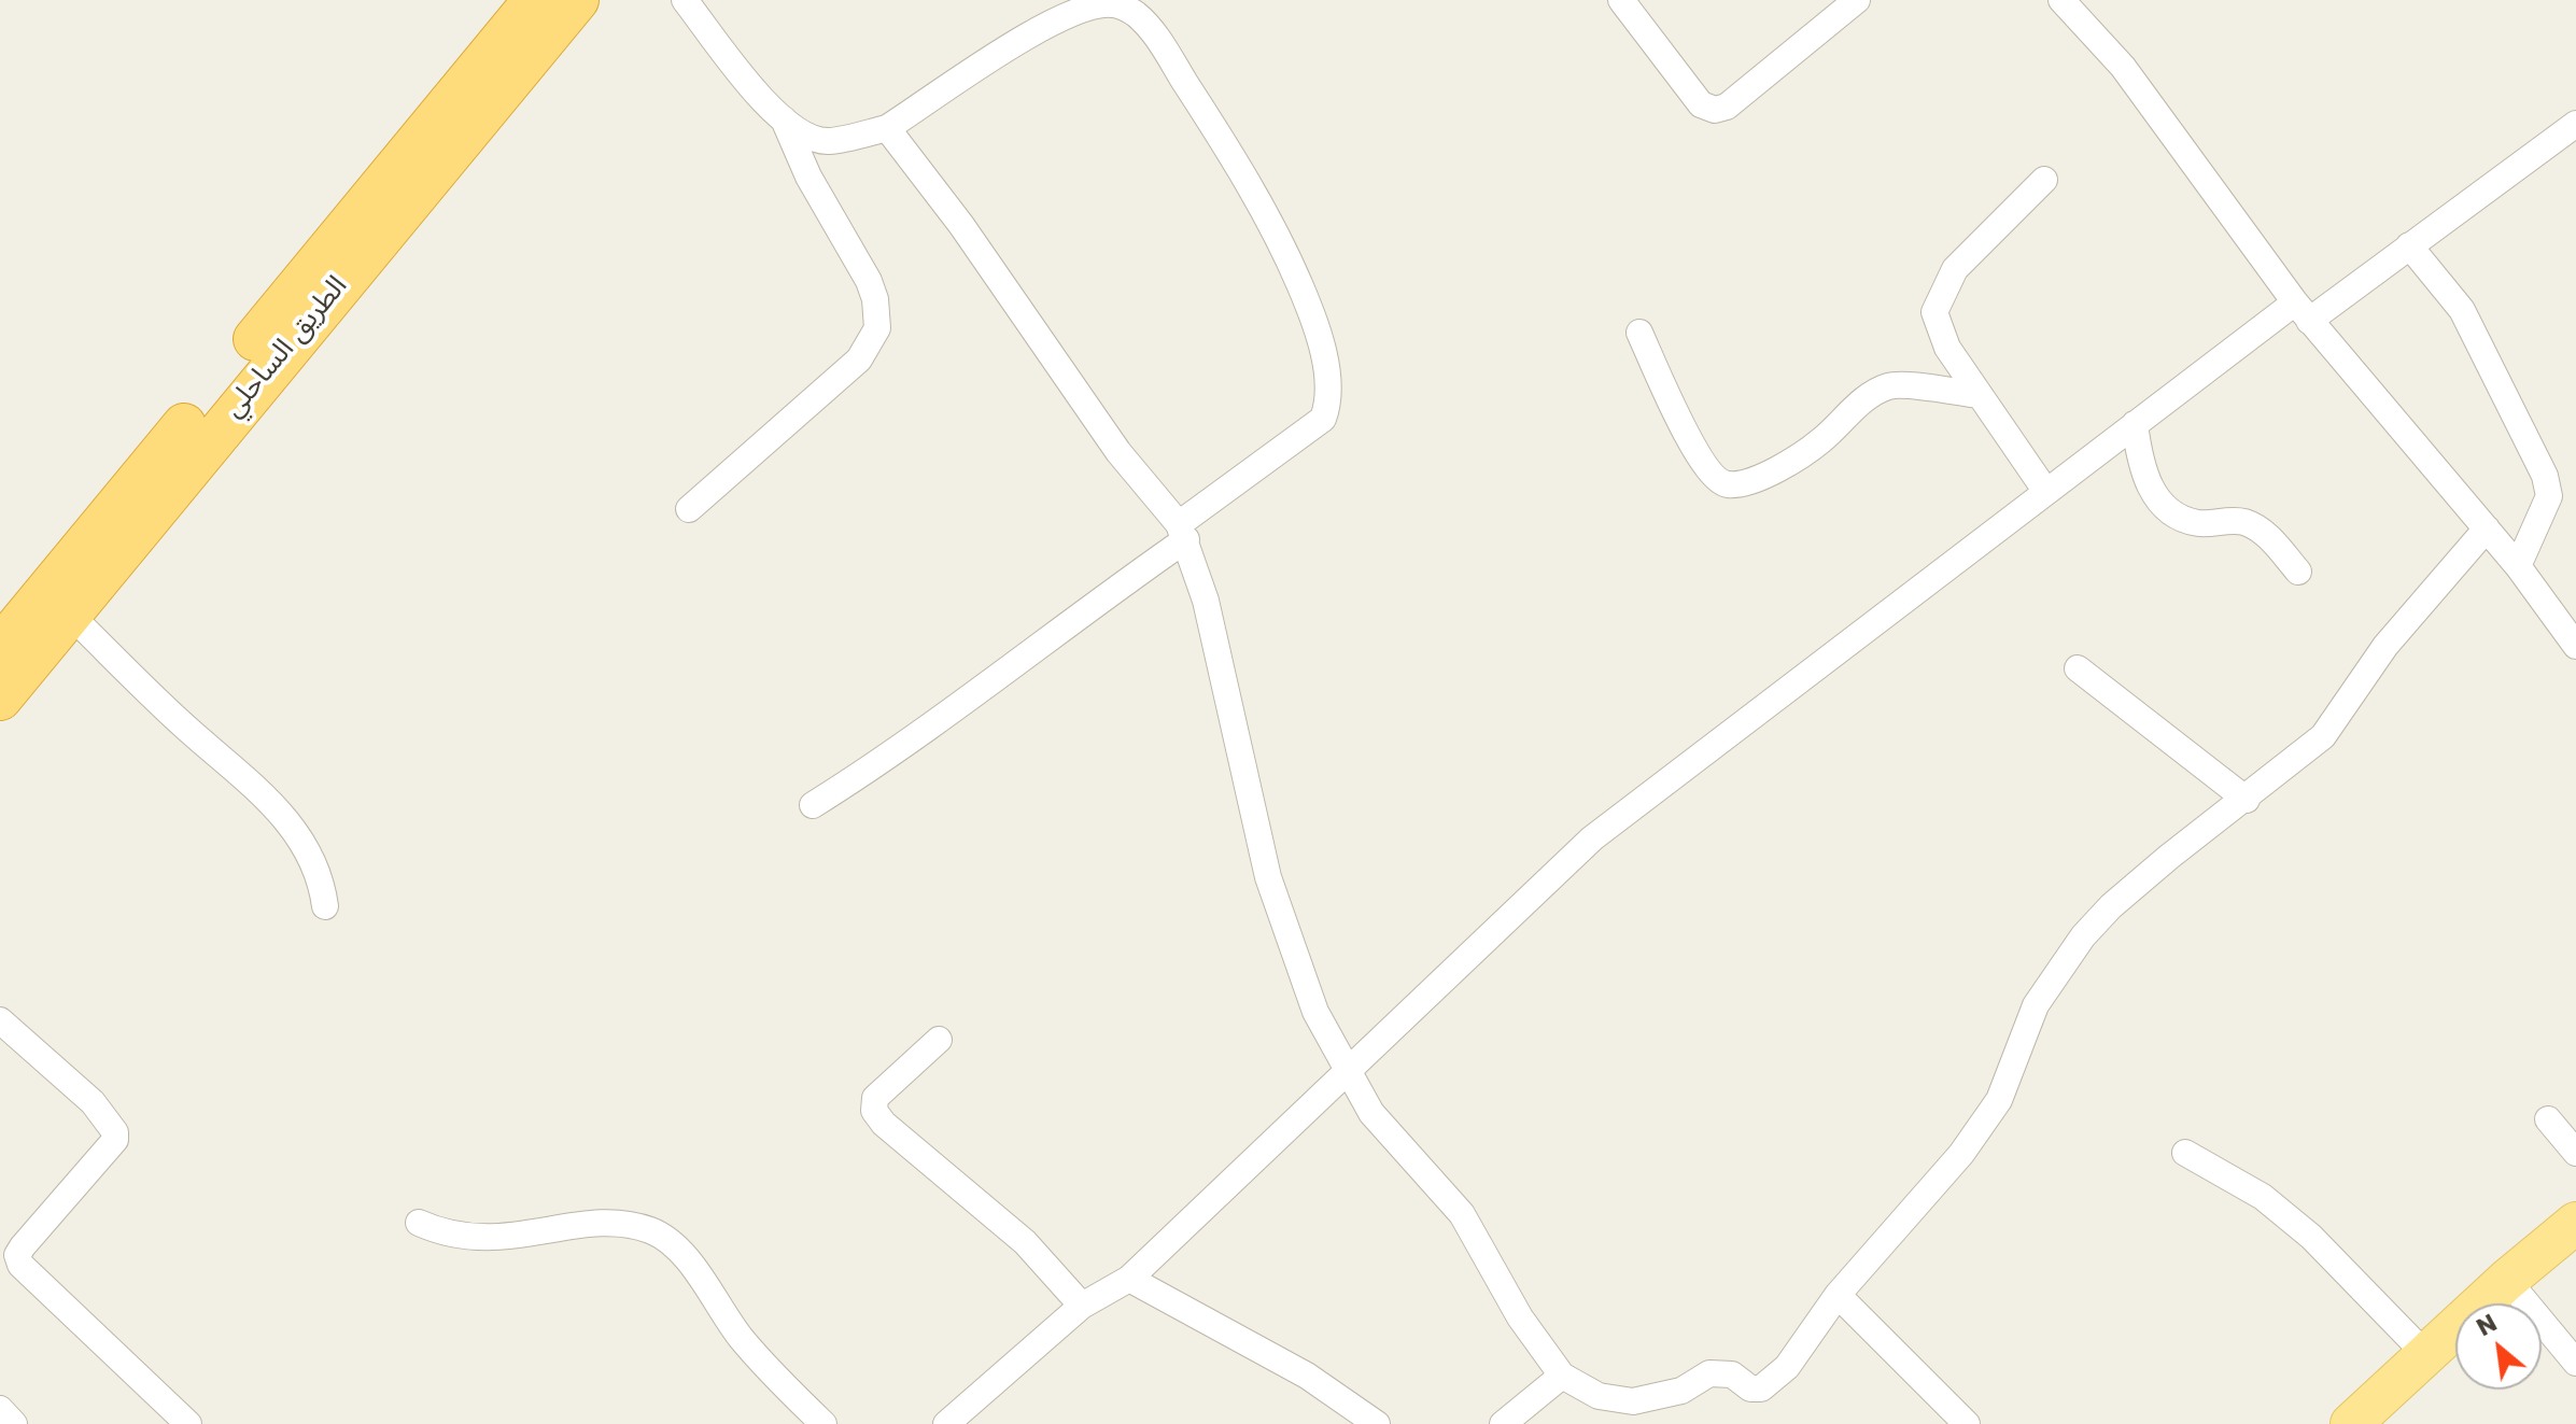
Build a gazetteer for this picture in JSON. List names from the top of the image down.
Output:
{
  "streets": {
    "highway": ["الطريق الساحلي"]
  },
  "north": "top left"
}
